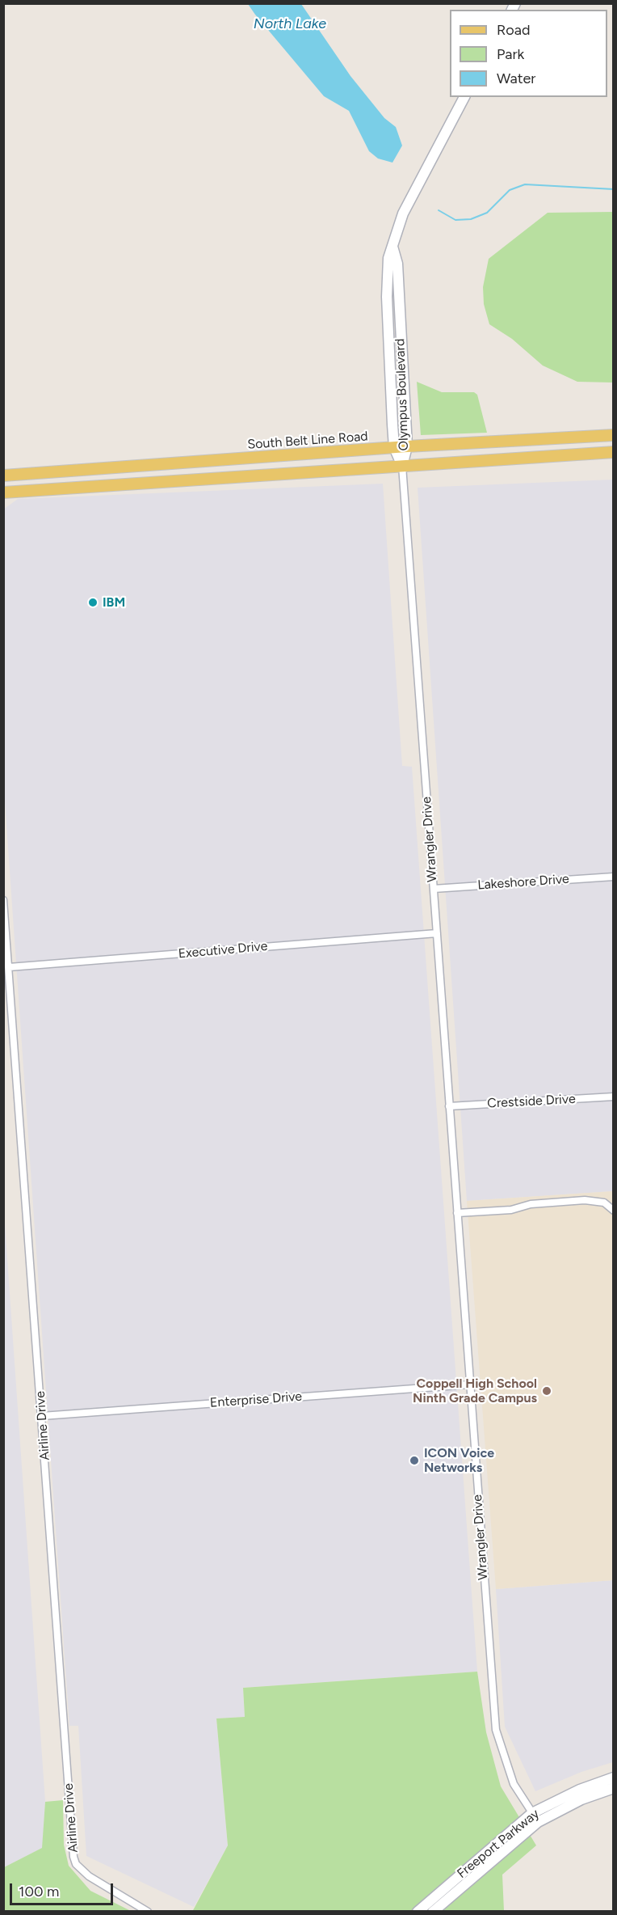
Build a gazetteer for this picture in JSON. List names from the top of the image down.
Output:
{
  "streets": {
    "main road": ["South Belt Line Road"],
    "street": [
      "Olympus Boulevard",
      "Wrangler Drive",
      "Lakeshore Drive",
      "Executive Drive",
      "Crestside Drive",
      "Enterprise Drive",
      "Airline Drive",
      "Freeport Parkway"
    ]
  },
  "crossings": [
    ["Olympus Boulevard", "South Belt Line Road"],
    ["Olympus Boulevard", "Wrangler Drive"],
    ["Wrangler Drive", "Lakeshore Drive"],
    ["Wrangler Drive", "Executive Drive"],
    ["Wrangler Drive", "Crestside Drive"],
    ["Wrangler Drive", "Enterprise Drive"],
    ["Wrangler Drive", "Freeport Parkway"],
    ["Executive Drive", "Airline Drive"],
    ["Enterprise Drive", "Airline Drive"]
  ],
  "water": ["North Lake"],
  "places": ["IBM", "Coppell High School Ninth Grade Campus", "ICON Voice Networks"],
  "legend": ["Road", "Park", "Water"],
  "scale_bar": "100 m"
}
